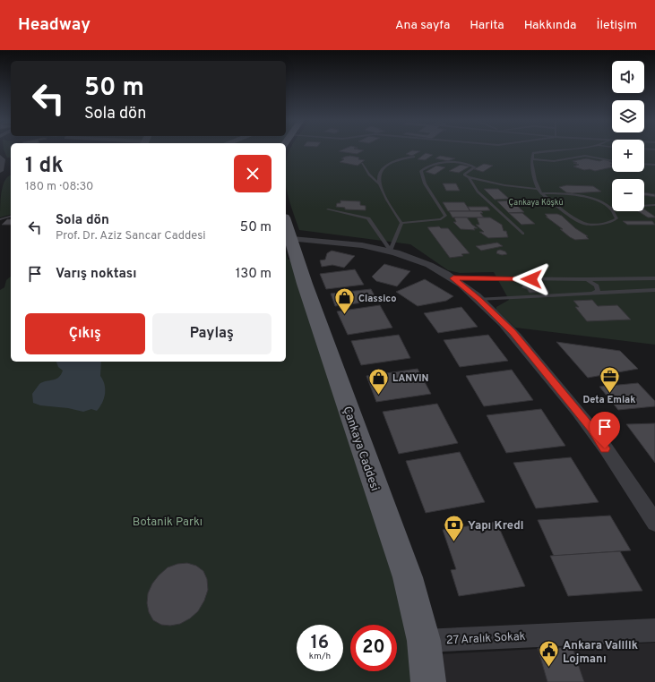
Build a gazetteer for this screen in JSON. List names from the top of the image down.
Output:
{
  "streets": {
    "main road": ["Çankaya Caddesi"],
    "street": ["27 Aralık Sokak"]
  },
  "crossings": [
    ["Çankaya Caddesi", "27 Aralık Sokak"]
  ],
  "parks": ["Çankaya Köşkü", "Botanik Parkı"],
  "places": {
    "shop": ["Classico", "LANVIN"],
    "office": ["Deta Emlak"],
    "bank": ["Yapı Kredi"],
    "public building": ["Ankara Valilik Lojmanı"]
  },
  "page": {
    "header": "Headway",
    "nav": [
      "Ana sayfa",
      "Harita",
      "Hakkında",
      "İletişim"
    ],
    "map_buttons": ["+", "−"],
    "turn": ["50 m", "Sola dön"],
    "heading": ["1 dk", "180 m · 08:30"],
    "list": [
      {
        "name": "Sola dön",
        "note": "Prof. Dr. Aziz Sancar Caddesi",
        "value": "50 m"
      },
      {
        "name": "Varış noktası",
        "value": "130 m"
      }
    ],
    "buttons": ["Çıkış", "Paylaş"],
    "speed": "16 km/h",
    "limit": "20"
  }
}
